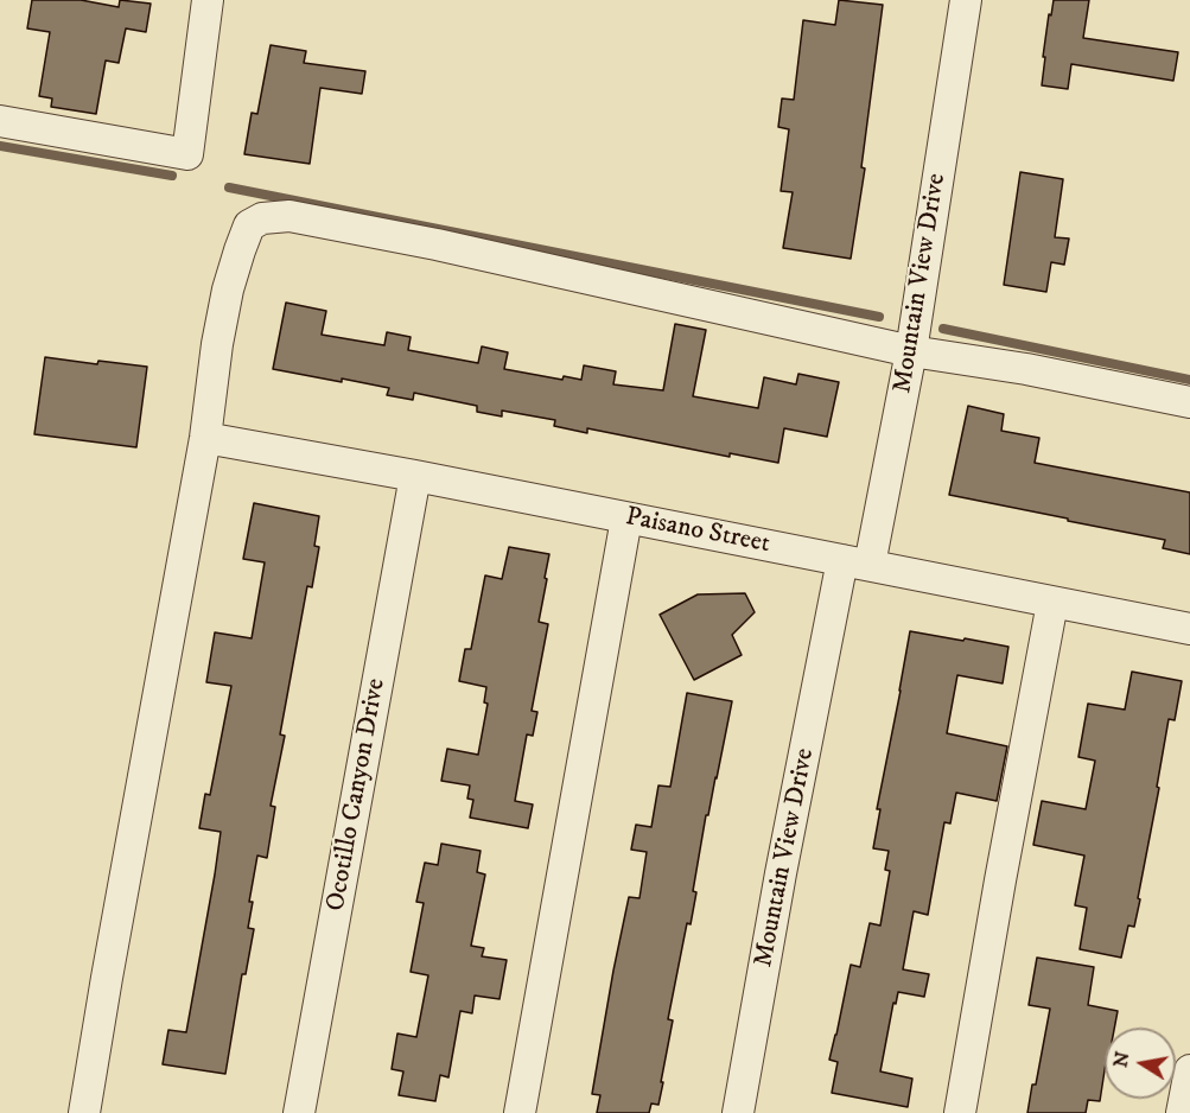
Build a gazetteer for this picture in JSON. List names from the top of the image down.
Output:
{
  "streets": {
    "street": ["Mountain View Drive", "Paisano Street", "Ocotillo Canyon Drive"]
  },
  "crossings": [
    ["Mountain View Drive", "Paisano Street"],
    ["Paisano Street", "Ocotillo Canyon Drive"]
  ],
  "north": "left"
}
